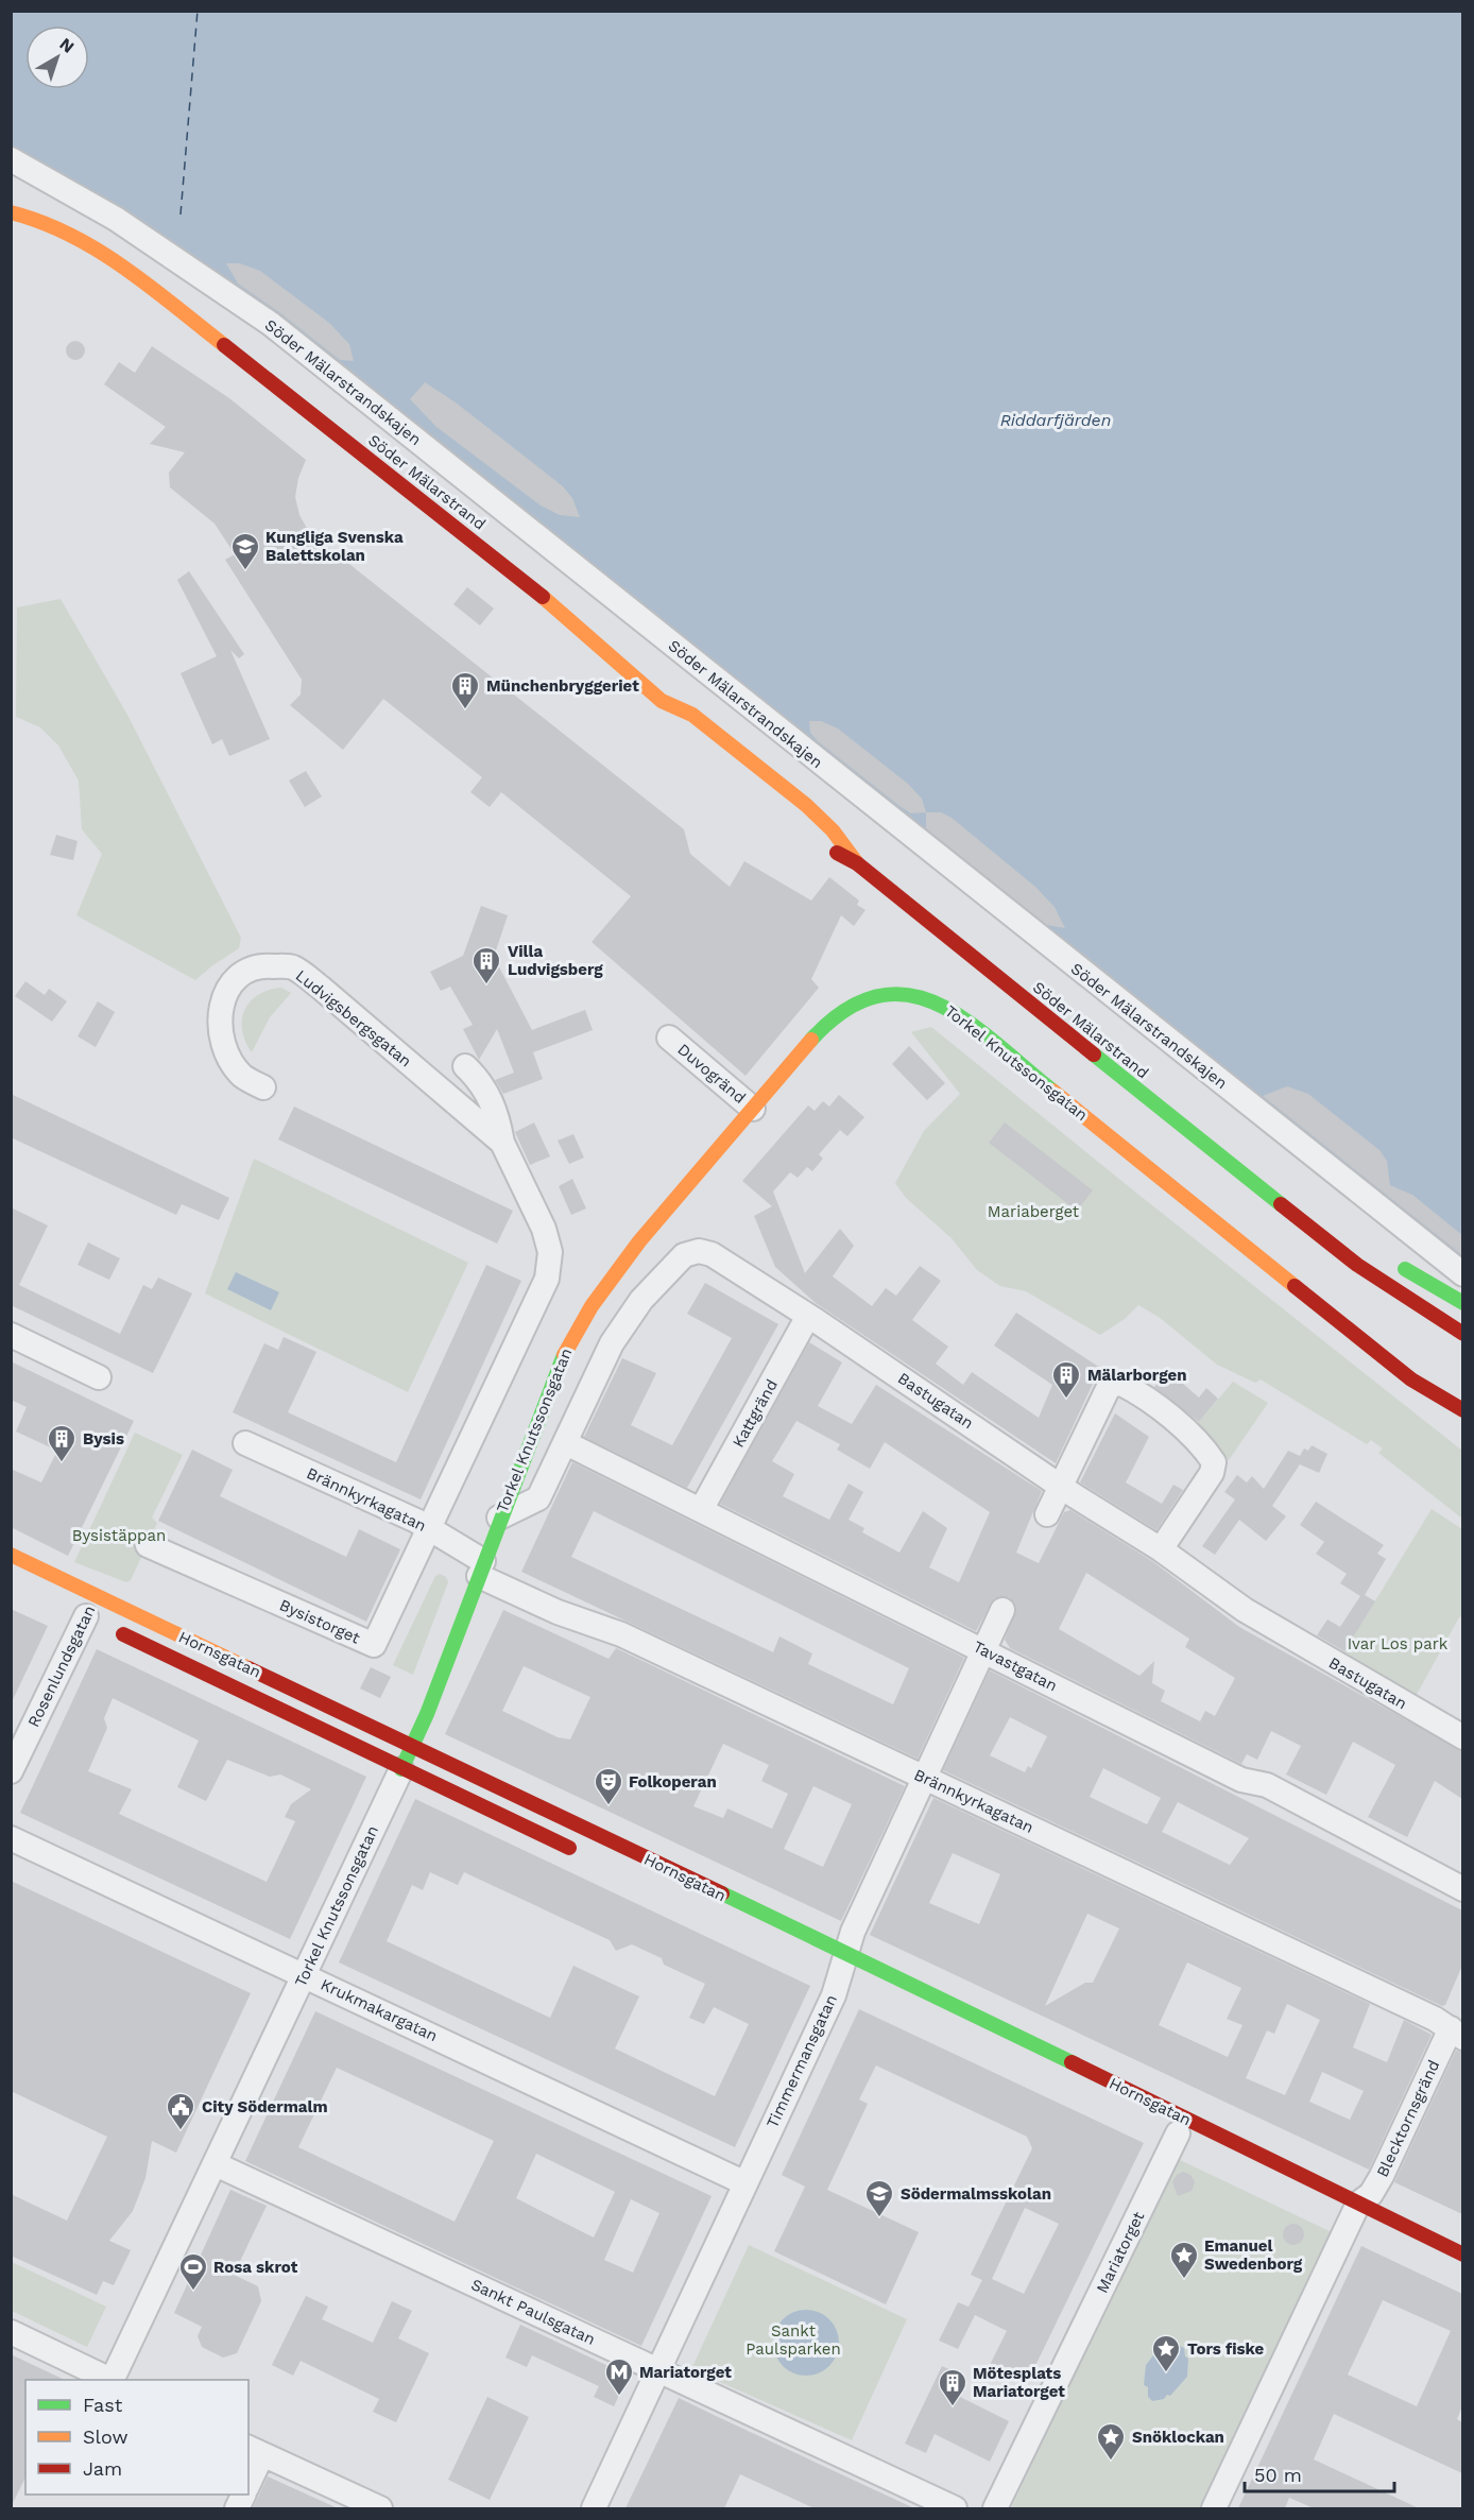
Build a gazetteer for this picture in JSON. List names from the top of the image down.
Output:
{
  "streets": {
    "street": [
      "Söder Mälarstrandskajen",
      "Söder Mälarstrand",
      "Ludvigsbergsgatan",
      "Torkel Knutssonsgatan",
      "Duvogränd",
      "Bastugatan",
      "Kattgränd",
      "Brännkyrkagatan",
      "Bysistorget",
      "Hornsgatan",
      "Rosenlundsgatan",
      "Tavastgatan",
      "Krukmakargatan",
      "Timmermansgatan",
      "Blecktornsgränd",
      "Mariatorget",
      "Sankt Paulsgatan"
    ]
  },
  "crossings": [
    ["Ludvigsbergsgatan", "Brännkyrkagatan"],
    ["Ludvigsbergsgatan", "Bysistorget"],
    ["Torkel Knutssonsgatan", "Duvogränd"],
    ["Torkel Knutssonsgatan", "Bastugatan"],
    ["Torkel Knutssonsgatan", "Brännkyrkagatan"],
    ["Torkel Knutssonsgatan", "Hornsgatan"],
    ["Torkel Knutssonsgatan", "Krukmakargatan"],
    ["Torkel Knutssonsgatan", "Sankt Paulsgatan"],
    ["Bastugatan", "Kattgränd"],
    ["Bastugatan", "Tavastgatan"],
    ["Kattgränd", "Tavastgatan"],
    ["Brännkyrkagatan", "Bysistorget"],
    ["Brännkyrkagatan", "Timmermansgatan"],
    ["Brännkyrkagatan", "Blecktornsgränd"],
    ["Hornsgatan", "Rosenlundsgatan"],
    ["Hornsgatan", "Timmermansgatan"],
    ["Hornsgatan", "Blecktornsgränd"],
    ["Tavastgatan", "Timmermansgatan"],
    ["Krukmakargatan", "Timmermansgatan"],
    ["Timmermansgatan", "Sankt Paulsgatan"]
  ],
  "water": ["Riddarfjärden"],
  "parks": [
    "Mariaberget",
    "Bysistäppan",
    "Ivar Los park",
    "Sankt Paulsparken"
  ],
  "places": {
    "school or university": ["Kungliga Svenska Balettskolan", "Södermalmsskolan"],
    "building": [
      "Münchenbryggeriet",
      "Villa Ludvigsberg",
      "Mälarborgen",
      "Bysis",
      "Mötesplats Mariatorget"
    ],
    "theatre": ["Folkoperan"],
    "public building": ["City Södermalm"],
    "place": ["Emanuel Swedenborg", "Tors fiske", "Snöklockan"],
    "sports": ["Rosa skrot"],
    "metro station": ["Mariatorget"]
  },
  "legend": ["Fast", "Slow", "Jam"],
  "scale_bar": "50 m",
  "north": "top right"
}
